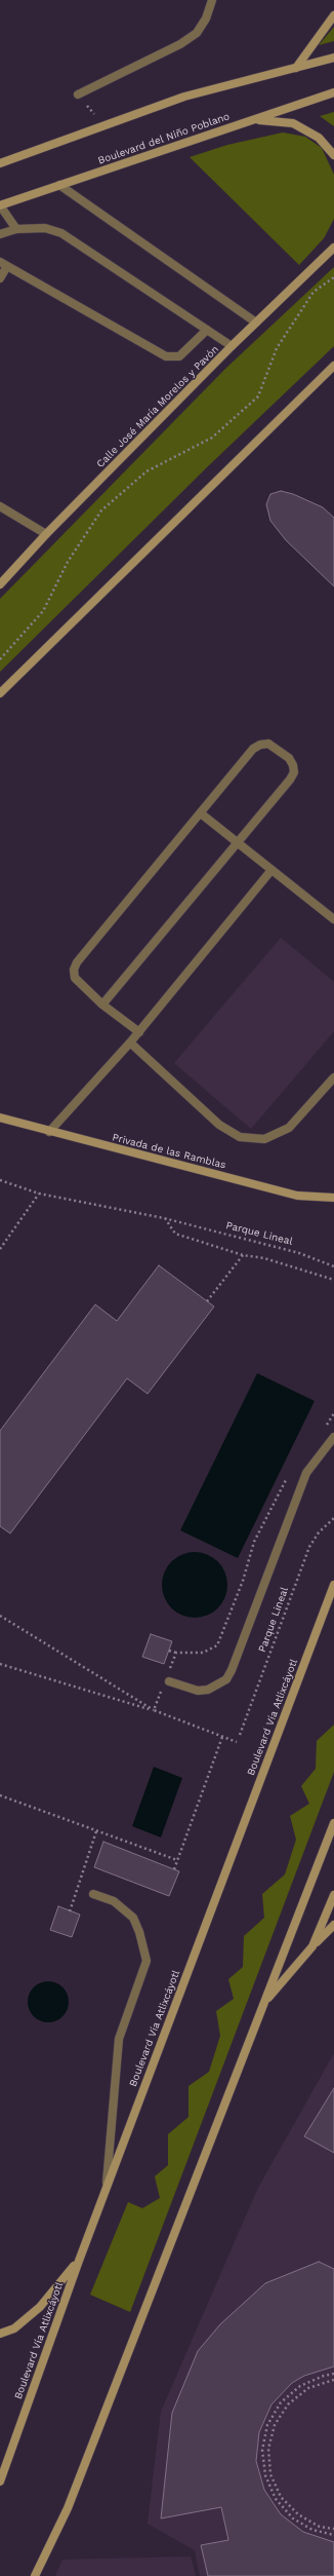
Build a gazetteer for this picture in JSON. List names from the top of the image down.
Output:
{
  "streets": {
    "main road": [
      "Boulevard del Niño Poblano",
      "Calle José María Morelos y Pavón",
      "Privada de las Ramblas",
      "Boulevard Vía Atlixcáyotl"
    ],
    "path": ["Parque Lineal"]
  }
}
